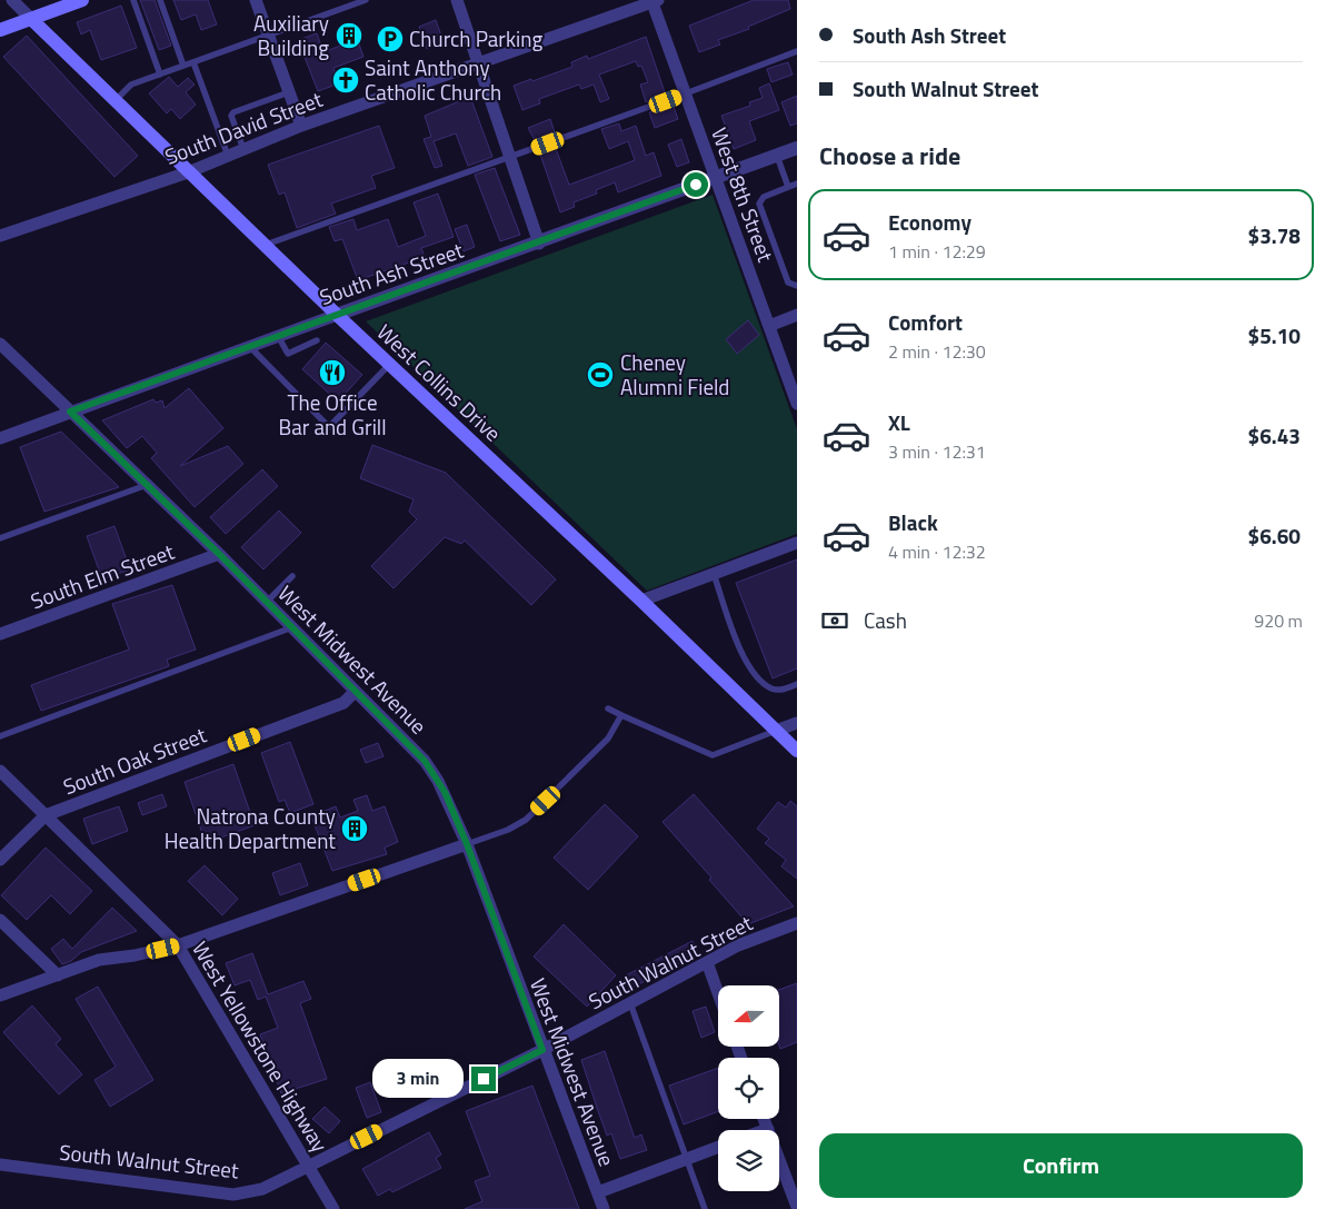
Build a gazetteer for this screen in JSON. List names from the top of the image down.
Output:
{
  "streets": {
    "main road": ["West Collins Drive"],
    "street": [
      "South David Street",
      "West 8th Street",
      "South Ash Street",
      "South Elm Street",
      "West Midwest Avenue",
      "South Oak Street",
      "South Walnut Street",
      "West Yellowstone Highway"
    ]
  },
  "crossings": [
    ["South David Street", "West 8th Street"],
    ["South David Street", "West Collins Drive"],
    ["West 8th Street", "South Ash Street"],
    ["South Ash Street", "West Collins Drive"],
    ["South Ash Street", "West Midwest Avenue"],
    ["South Elm Street", "West Midwest Avenue"],
    ["West Midwest Avenue", "South Oak Street"],
    ["West Midwest Avenue", "South Walnut Street"],
    ["South Oak Street", "West Yellowstone Highway"],
    ["South Walnut Street", "West Yellowstone Highway"]
  ],
  "places": {
    "building": ["Auxiliary Building", "Natrona County Health Department"],
    "parking": ["Church Parking"],
    "church": ["Saint Anthony Catholic Church"],
    "restaurant": ["The Office Bar and Grill"],
    "sports": ["Cheney Alumni Field"]
  },
  "north": "left",
  "page": {
    "banner": ["South Ash Street", "South Walnut Street"],
    "heading": "Choose a ride",
    "list": [
      {
        "name": "Economy",
        "note": "1 min · 12:29",
        "value": "$3.78"
      },
      {
        "name": "Comfort",
        "note": "2 min · 12:30",
        "value": "$5.10"
      },
      {
        "name": "XL",
        "note": "3 min · 12:31",
        "value": "$6.43"
      },
      {
        "name": "Black",
        "note": "4 min · 12:32",
        "value": "$6.60"
      }
    ],
    "pay": ["Cash", "920 m"],
    "bubble": "3 min",
    "buttons": "Confirm"
  }
}
